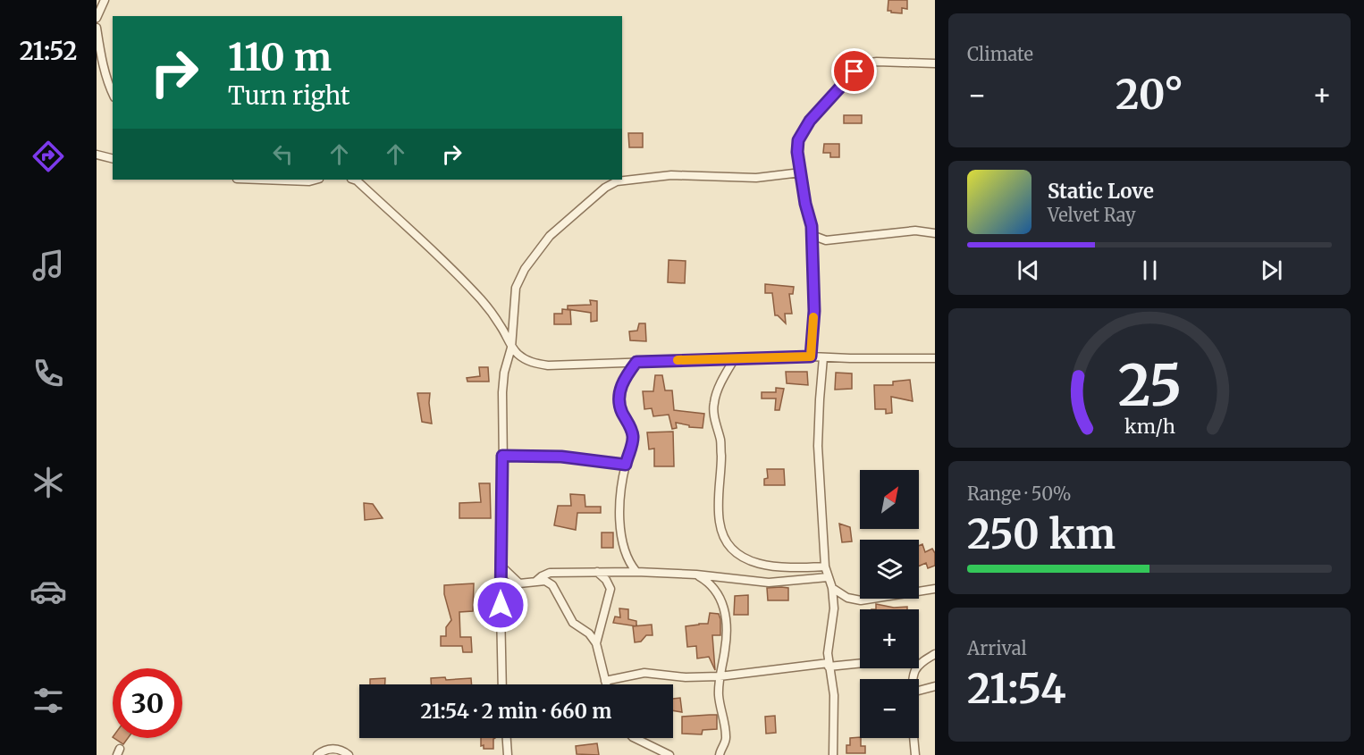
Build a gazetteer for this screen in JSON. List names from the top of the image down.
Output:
{
  "north": "top right",
  "page": {
    "tabs": "21:52",
    "tile": [
      "Climate",
      ["Range · 50%", "250 km"],
      ["Arrival", "21:54"]
    ],
    "turn": ["110 m", "Turn right"],
    "heat": ["−", "20°", "+"],
    "song": ["Static Love", "Velvet Ray"],
    "map_buttons": ["+", "−"],
    "limit": "30",
    "trip": "21:54 · 2 min · 660 m",
    "gauge": ["25", "km/h"]
  }
}
